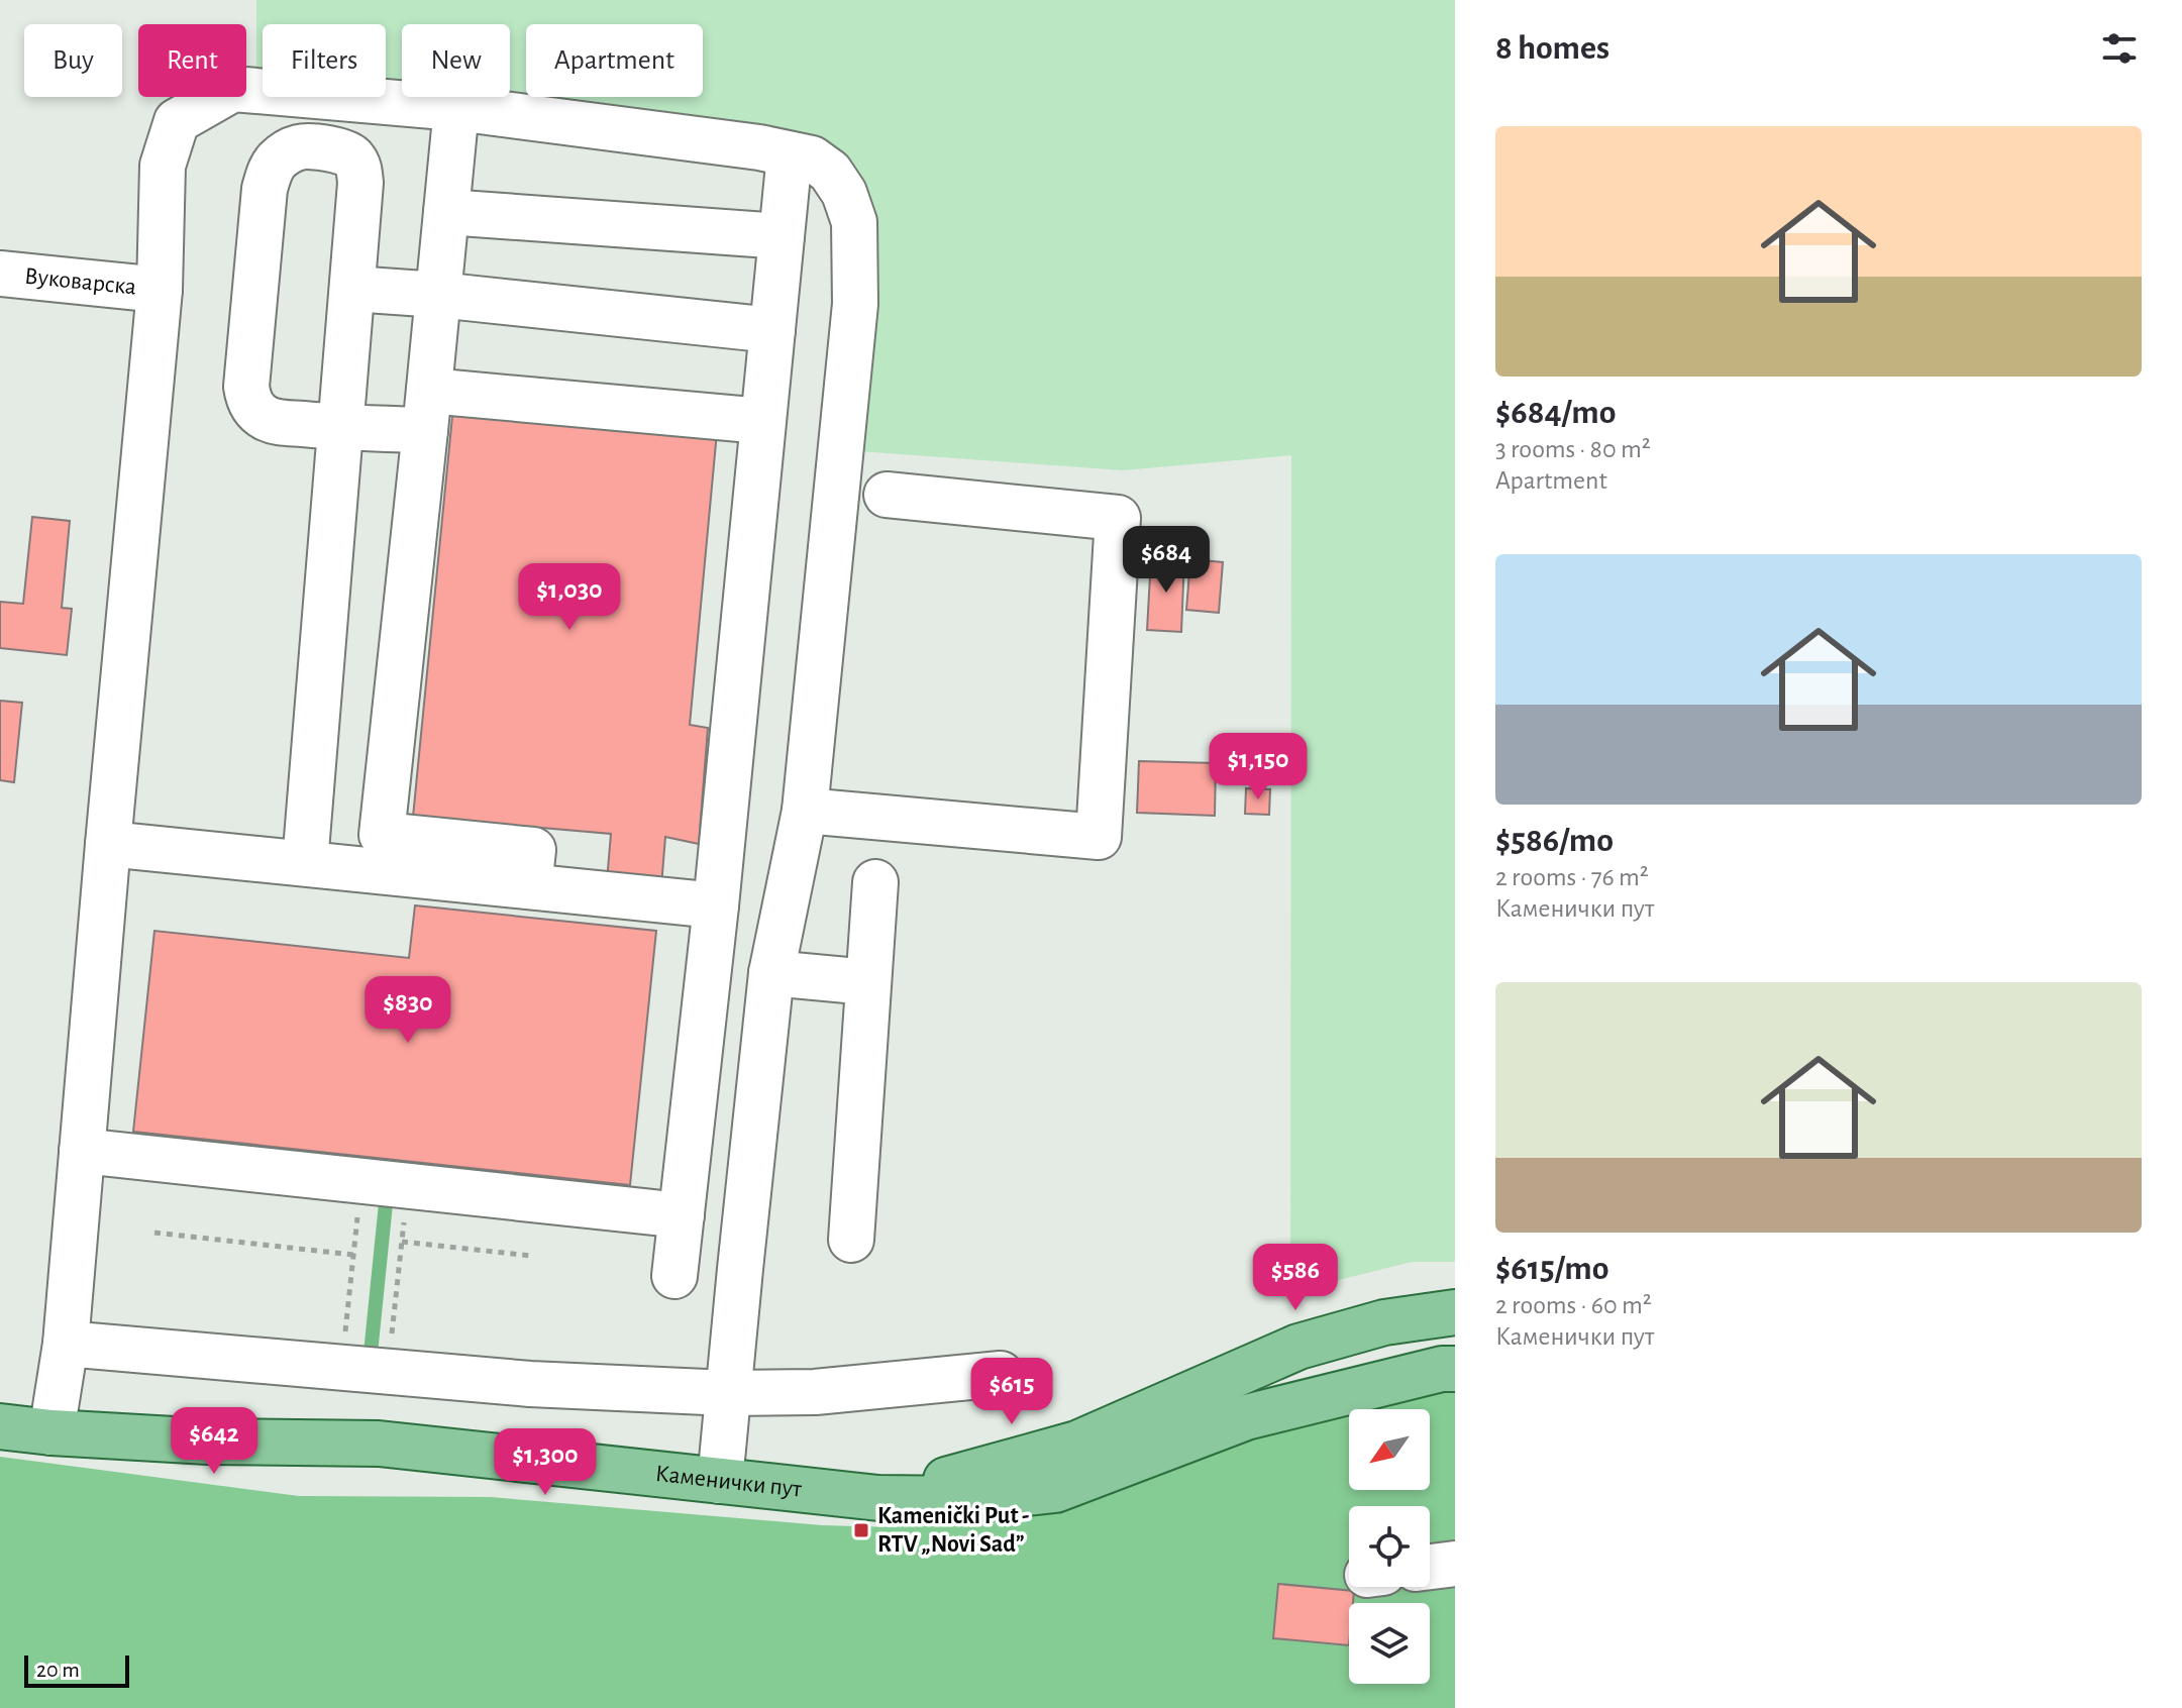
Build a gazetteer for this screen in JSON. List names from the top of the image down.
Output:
{
  "streets": {
    "main road": ["Каменички пут"],
    "street": ["Вуковарска"]
  },
  "places": {
    "transit": ["Kamenički Put - RTV „Novi Sad”"]
  },
  "scale_bar": "20 m",
  "north": "bottom left",
  "page": {
    "heading": "8 homes",
    "chip": [
      "Buy",
      "Rent",
      "Filters",
      "New",
      "Apartment"
    ],
    "list": [
      {
        "name": "$684/mo",
        "note": "3 rooms · 80 m² · Apartment"
      },
      {
        "name": "$586/mo",
        "note": "2 rooms · 76 m² · Каменички пут"
      },
      {
        "name": "$615/mo",
        "note": "2 rooms · 60 m² · Каменички пут"
      }
    ],
    "price": [
      "$684",
      "$1,030",
      "$1,150",
      "$830",
      "$586",
      "$615",
      "$642",
      "$1,300"
    ],
    "scale": "20 m"
  }
}
